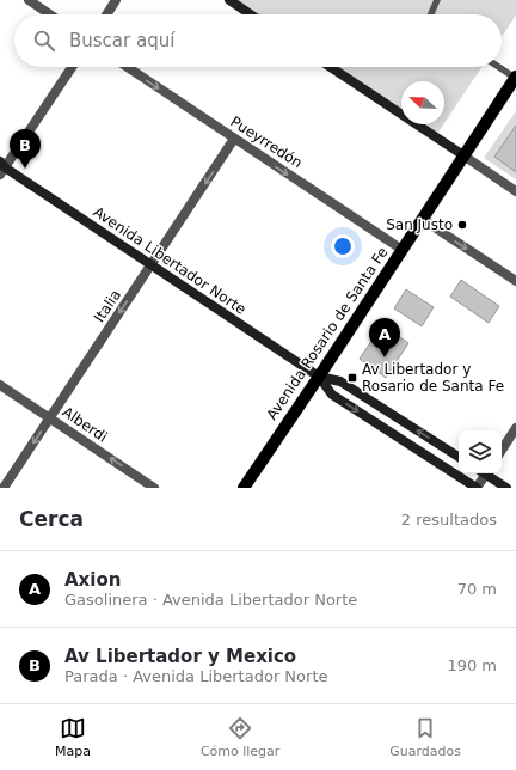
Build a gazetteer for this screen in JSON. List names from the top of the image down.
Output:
{
  "streets": {
    "main road": ["Avenida Libertador Norte", "Avenida Rosario de Santa Fe"],
    "street": ["Pueyrredón", "Italia", "Alberdi"]
  },
  "crossings": [
    ["Pueyrredón", "Italia"],
    ["Pueyrredón", "Avenida Rosario de Santa Fe"],
    ["Avenida Libertador Norte", "Italia"],
    ["Avenida Libertador Norte", "Avenida Rosario de Santa Fe"],
    ["Italia", "Alberdi"]
  ],
  "one_way": ["Pueyrredón", "Italia", "Alberdi"],
  "places": {
    "other": ["San Justo"],
    "transit": ["Av Libertador y Rosario de Santa Fe"]
  },
  "north": "top left",
  "page": {
    "search": "Buscar aquí",
    "pins": ["B", "A"],
    "heading": ["Cerca", "2 resultados"],
    "list": [
      {
        "mark": "A",
        "name": "Axion",
        "note": "Gasolinera · Avenida Libertador Norte",
        "value": "70 m"
      },
      {
        "mark": "B",
        "name": "Av Libertador y Mexico",
        "note": "Parada · Avenida Libertador Norte",
        "value": "190 m"
      }
    ],
    "nav": ["Mapa", "Cómo llegar", "Guardados"]
  }
}
